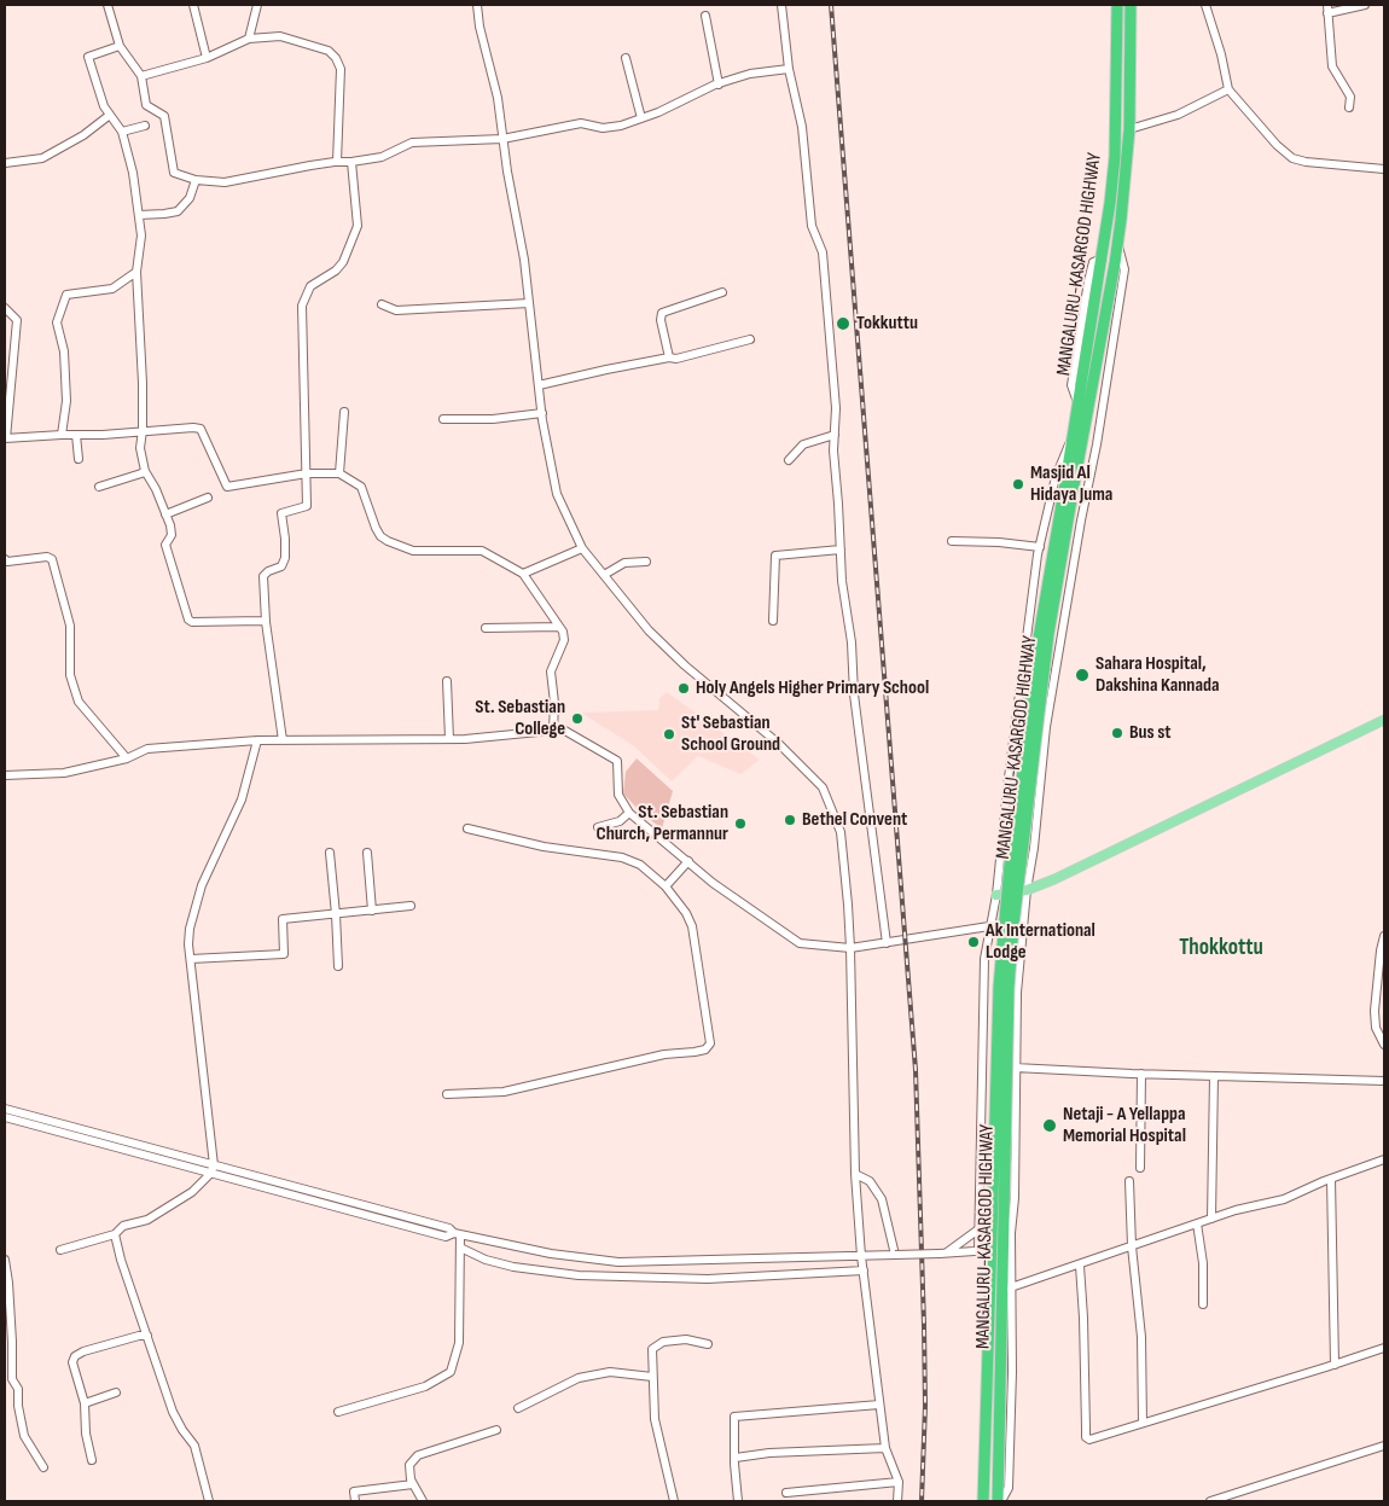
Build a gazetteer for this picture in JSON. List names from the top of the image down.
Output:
{
  "streets": {
    "highway": ["MANGALURU-KASARGOD HIGHWAY"]
  },
  "districts": ["Thokkottu"],
  "places": [
    "Tokkuttu",
    "Masjid Al Hidaya Juma",
    "Sahara Hospital, Dakshina Kannada",
    "Holy Angels Higher Primary School",
    "St. Sebastian College",
    "Bus st",
    "St' Sebastian School Ground",
    "Bethel Convent",
    "St. Sebastian Church, Permannur",
    "Ak International Lodge",
    "Netaji - A Yellappa Memorial Hospital"
  ]
}
